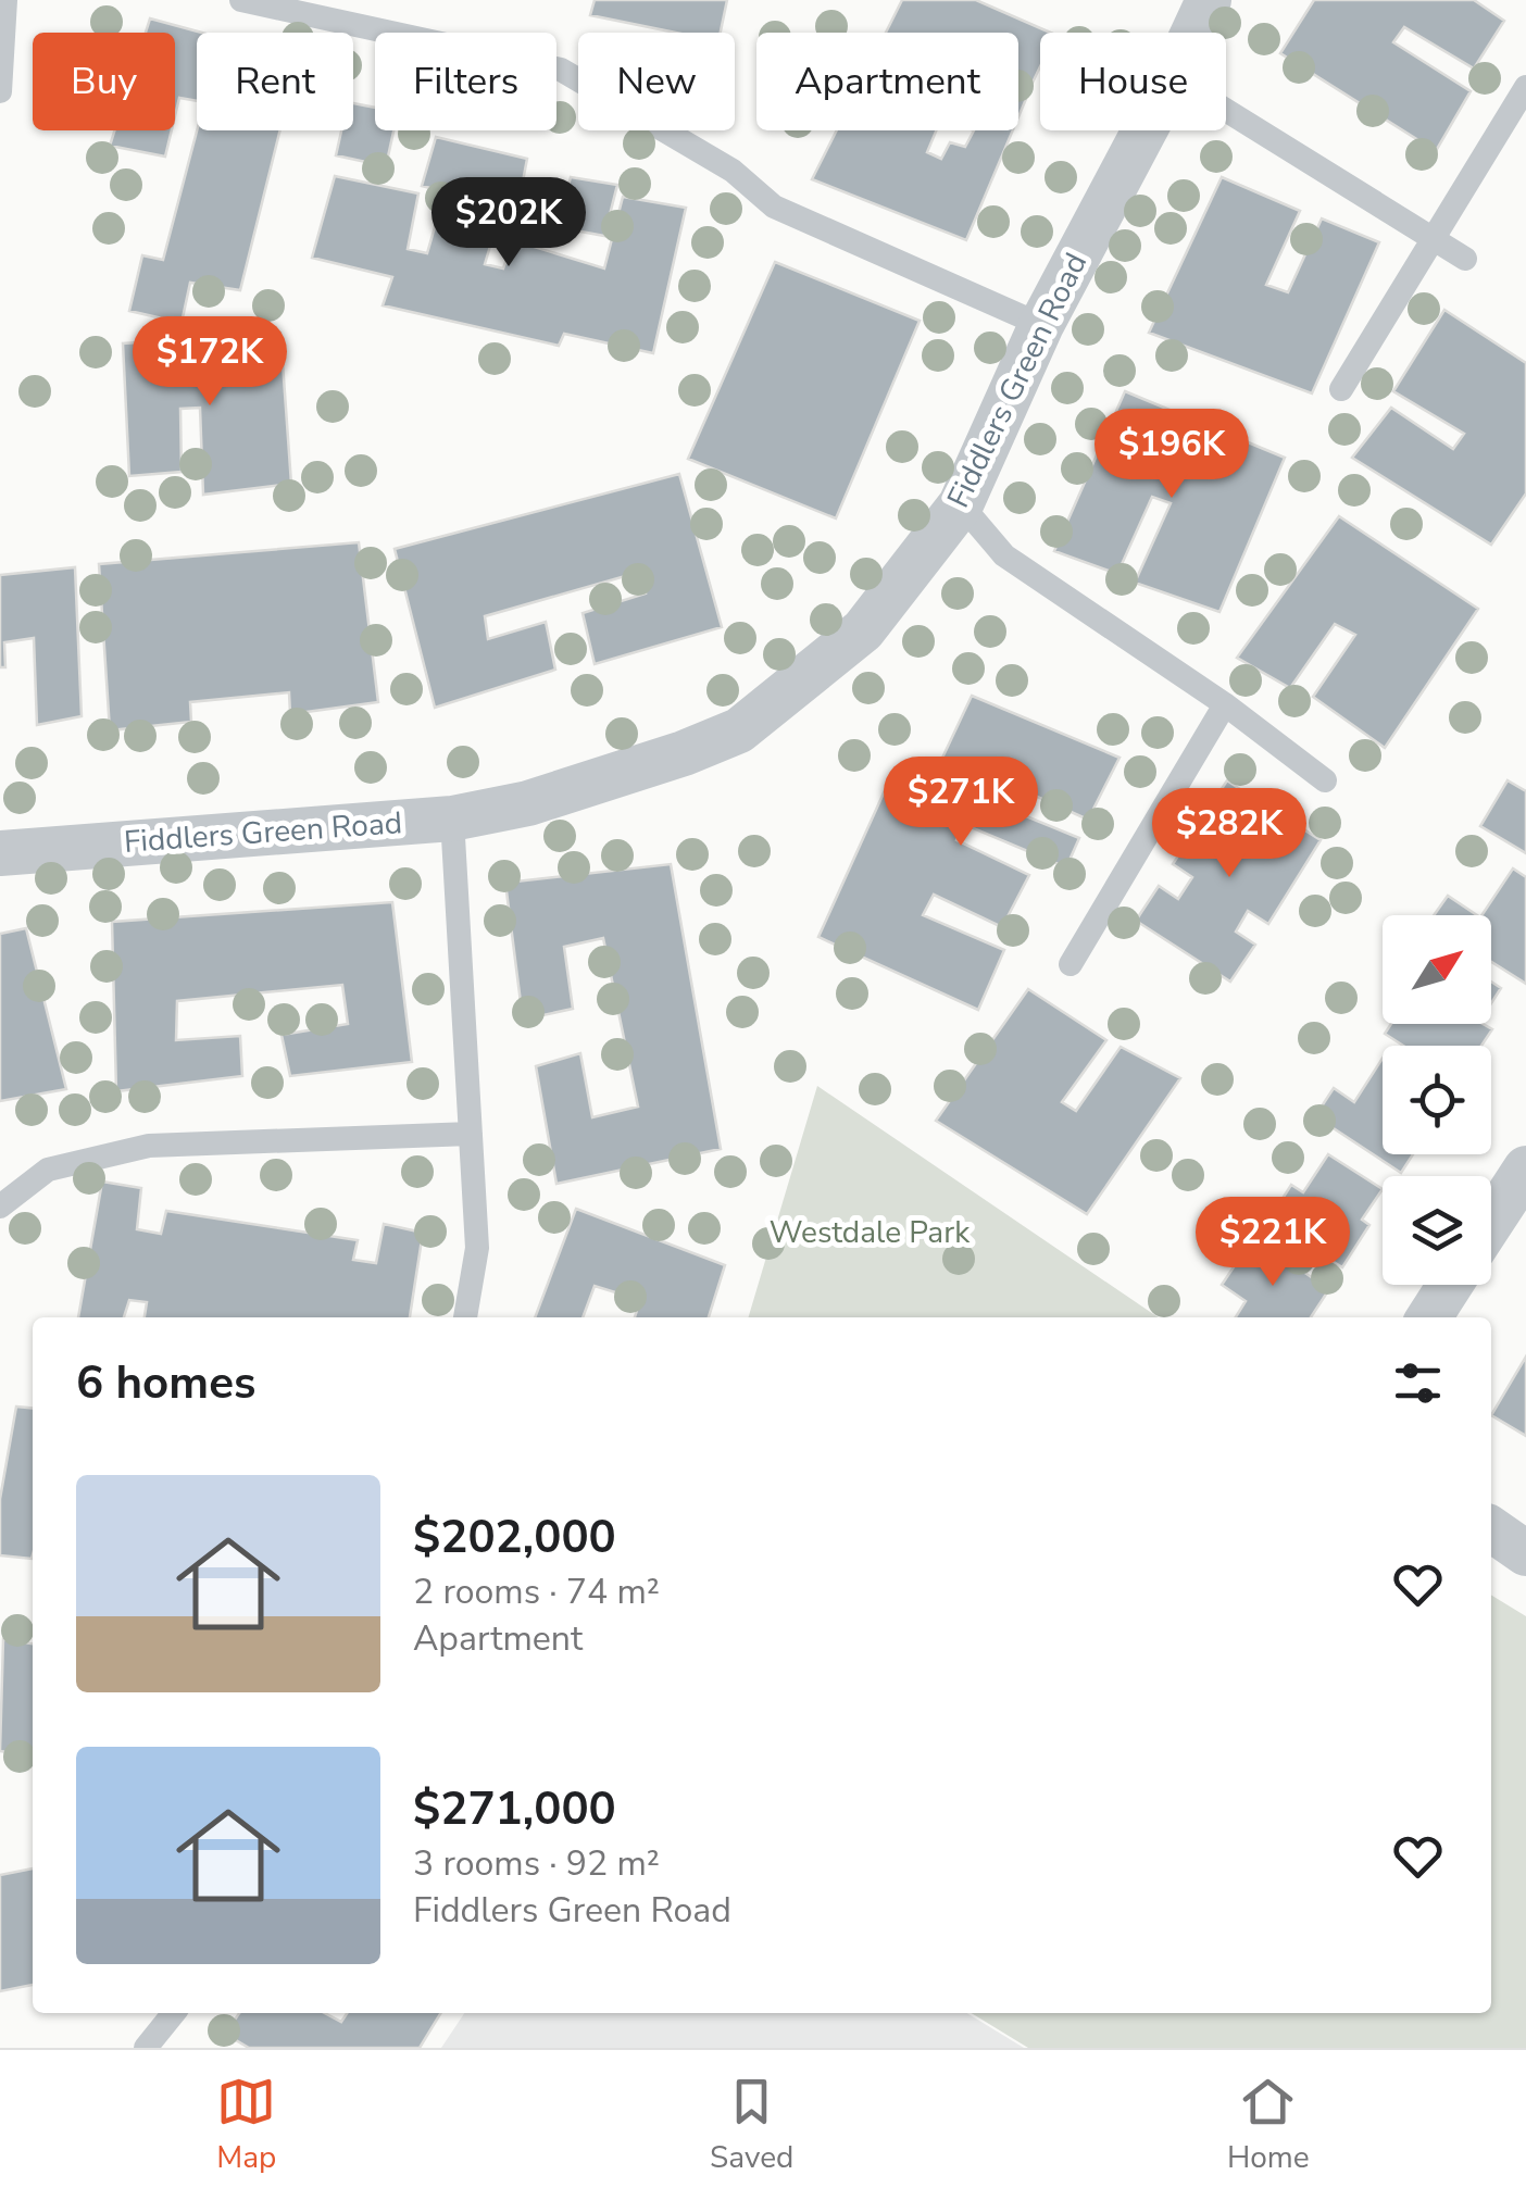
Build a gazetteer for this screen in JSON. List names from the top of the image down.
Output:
{
  "streets": {
    "street": ["Fiddlers Green Road"]
  },
  "parks": ["Westdale Park"],
  "north": "top right",
  "page": {
    "chip": [
      "Buy",
      "Rent",
      "Filters",
      "New",
      "Apartment",
      "House"
    ],
    "price": [
      "$202K",
      "$172K",
      "$196K",
      "$271K",
      "$282K",
      "$221K"
    ],
    "heading": "6 homes",
    "list": [
      {
        "name": "$202,000",
        "note": "2 rooms · 74 m² · Apartment"
      },
      {
        "name": "$271,000",
        "note": "3 rooms · 92 m² · Fiddlers Green Road"
      }
    ],
    "tabs": ["Map", "Saved", "Home"]
  }
}
